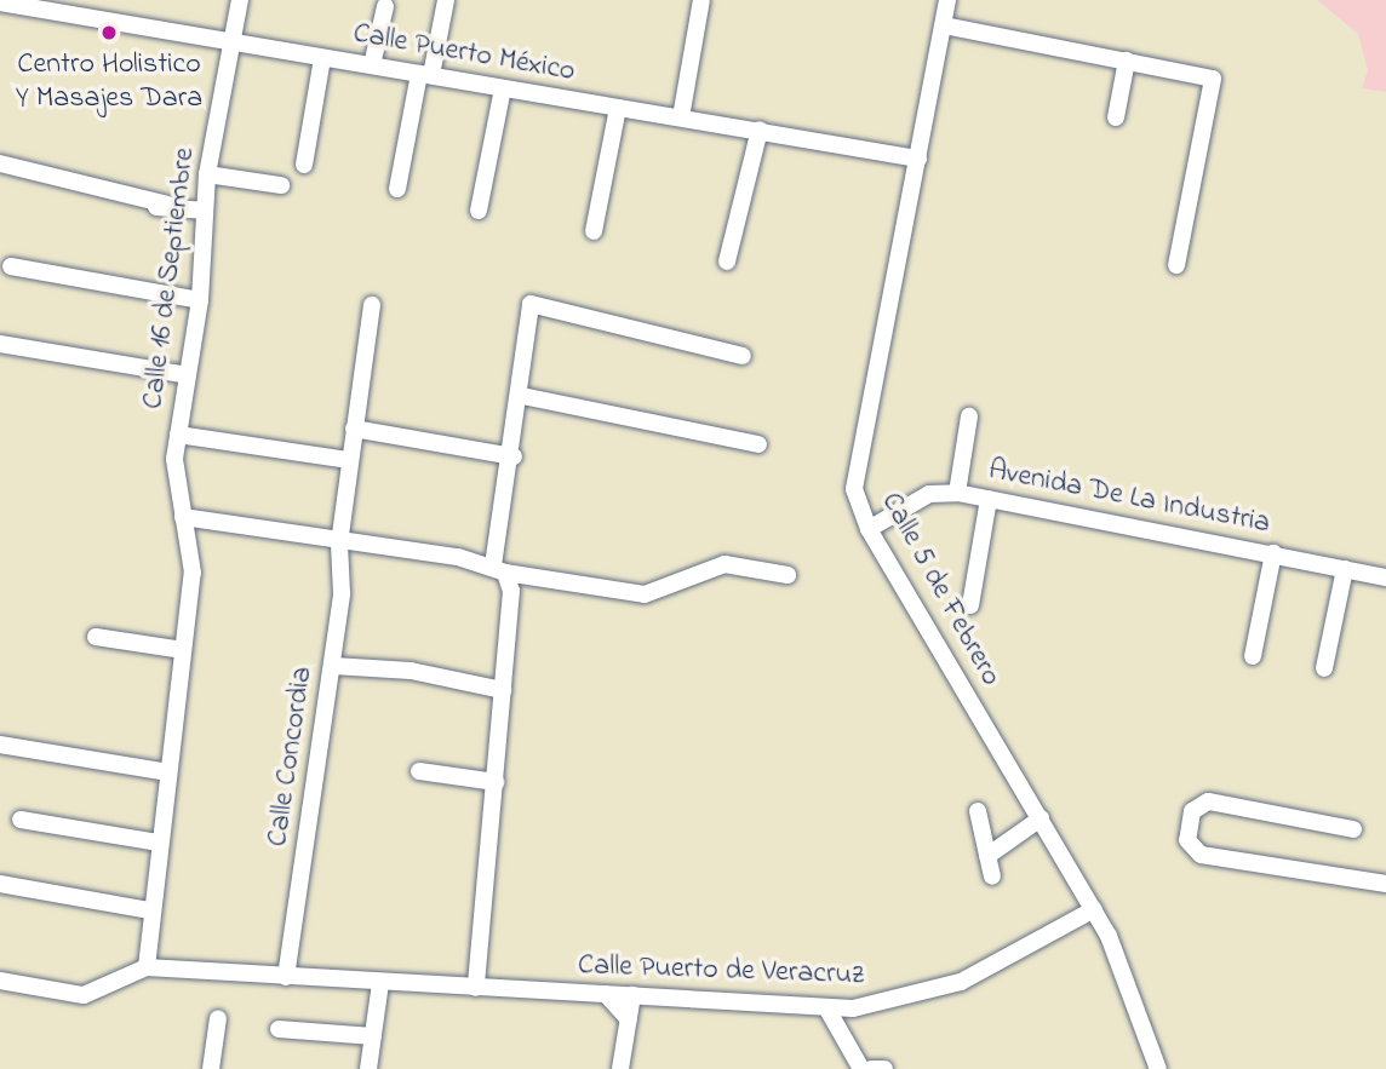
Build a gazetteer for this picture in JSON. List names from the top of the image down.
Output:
{
  "streets": {
    "street": [
      "Calle Puerto México",
      "Calle 16 de Septiembre",
      "Avenida De La Industria",
      "Calle 5 de Febrero",
      "Calle Concordia",
      "Calle Puerto de Veracruz"
    ]
  },
  "crossings": [
    ["Calle Puerto México", "Calle 16 de Septiembre"],
    ["Calle Puerto México", "Calle 5 de Febrero"],
    ["Calle 16 de Septiembre", "Calle Puerto de Veracruz"],
    ["Avenida De La Industria", "Calle 5 de Febrero"],
    ["Calle 5 de Febrero", "Calle Puerto de Veracruz"],
    ["Calle Concordia", "Calle Puerto de Veracruz"]
  ],
  "places": ["Centro Holistico Y Masajes Dara"]
}
